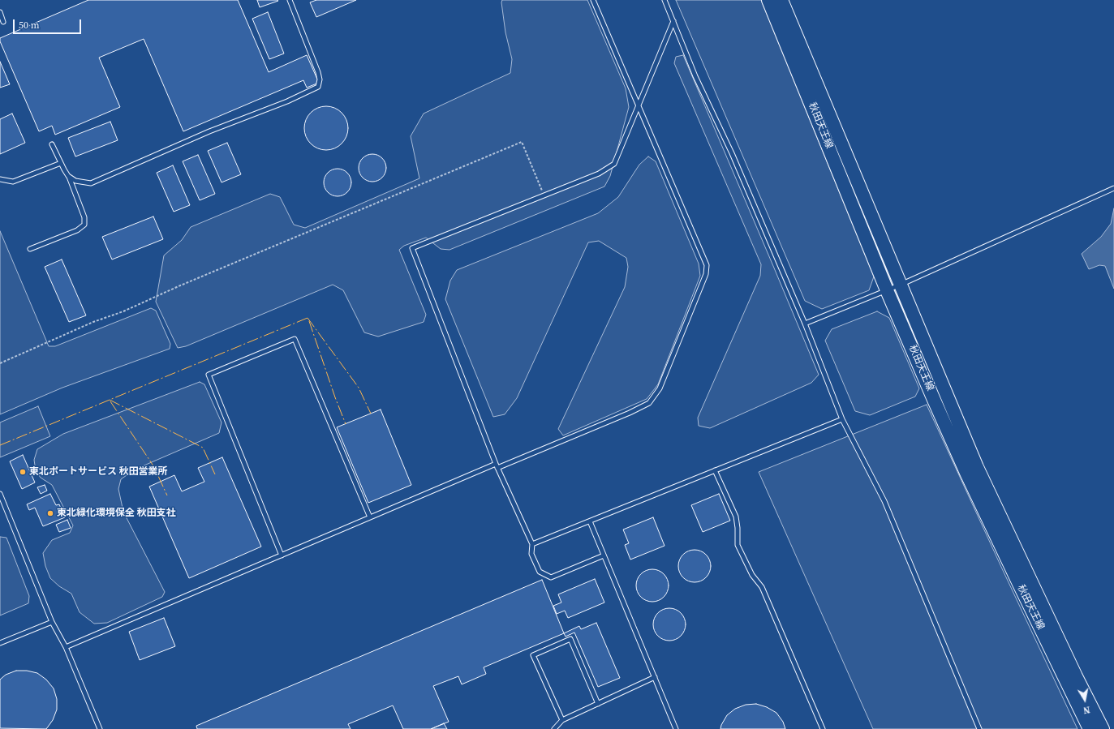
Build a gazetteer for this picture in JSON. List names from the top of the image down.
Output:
{
  "streets": {
    "main road": ["秋田天王線"]
  },
  "places": ["東北ポートサービス 秋田営業所", "東北緑化環境保全 秋田支社"],
  "scale_bar": "50 m",
  "north": "bottom"
}
